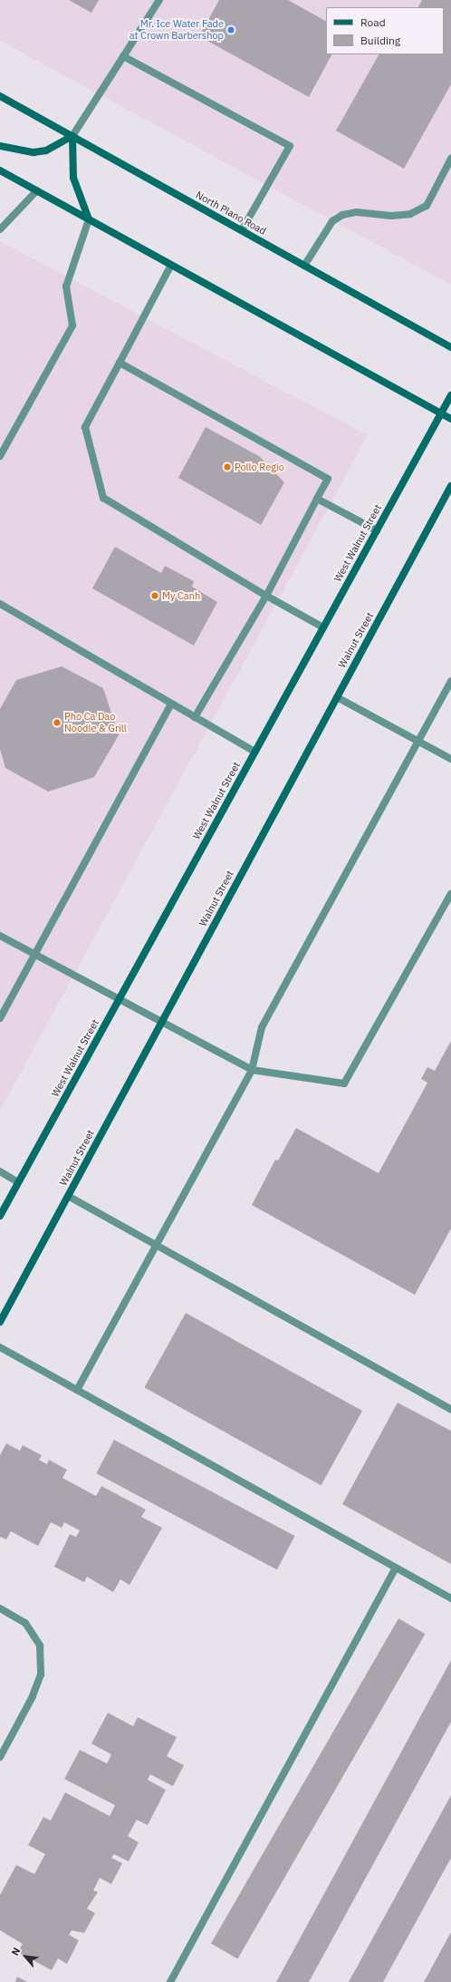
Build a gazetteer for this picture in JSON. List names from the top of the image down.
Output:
{
  "streets": {
    "main road": ["North Plano Road", "West Walnut Street", "Walnut Street"]
  },
  "places": [
    "Mr. Ice Water Fade at Crown Barbershop",
    "Pollo Regio",
    "My Canh",
    "Pho Ca Dao Noodle & Grill"
  ],
  "legend": ["Road", "Building"],
  "north": "top left"
}
